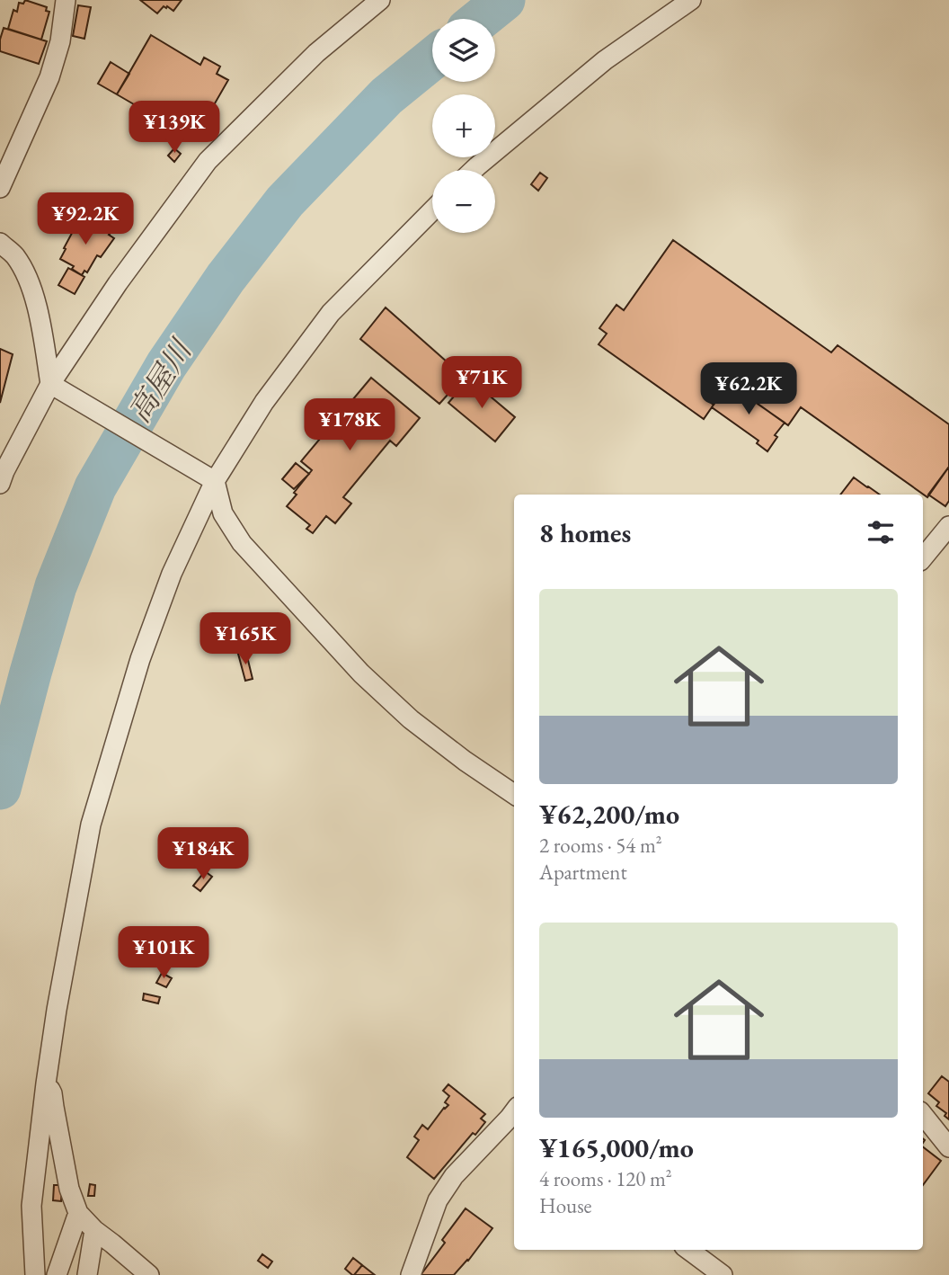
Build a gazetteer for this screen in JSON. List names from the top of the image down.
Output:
{
  "water": ["高屋川"],
  "page": {
    "map_buttons": ["+", "−"],
    "price": [
      "¥139K",
      "¥92.2K",
      "¥71K",
      "¥62.2K",
      "¥178K",
      "¥165K",
      "¥184K",
      "¥101K"
    ],
    "heading": "8 homes",
    "list": [
      {
        "name": "¥62,200/mo",
        "note": "2 rooms · 54 m² · Apartment"
      },
      {
        "name": "¥165,000/mo",
        "note": "4 rooms · 120 m² · House"
      }
    ]
  }
}
